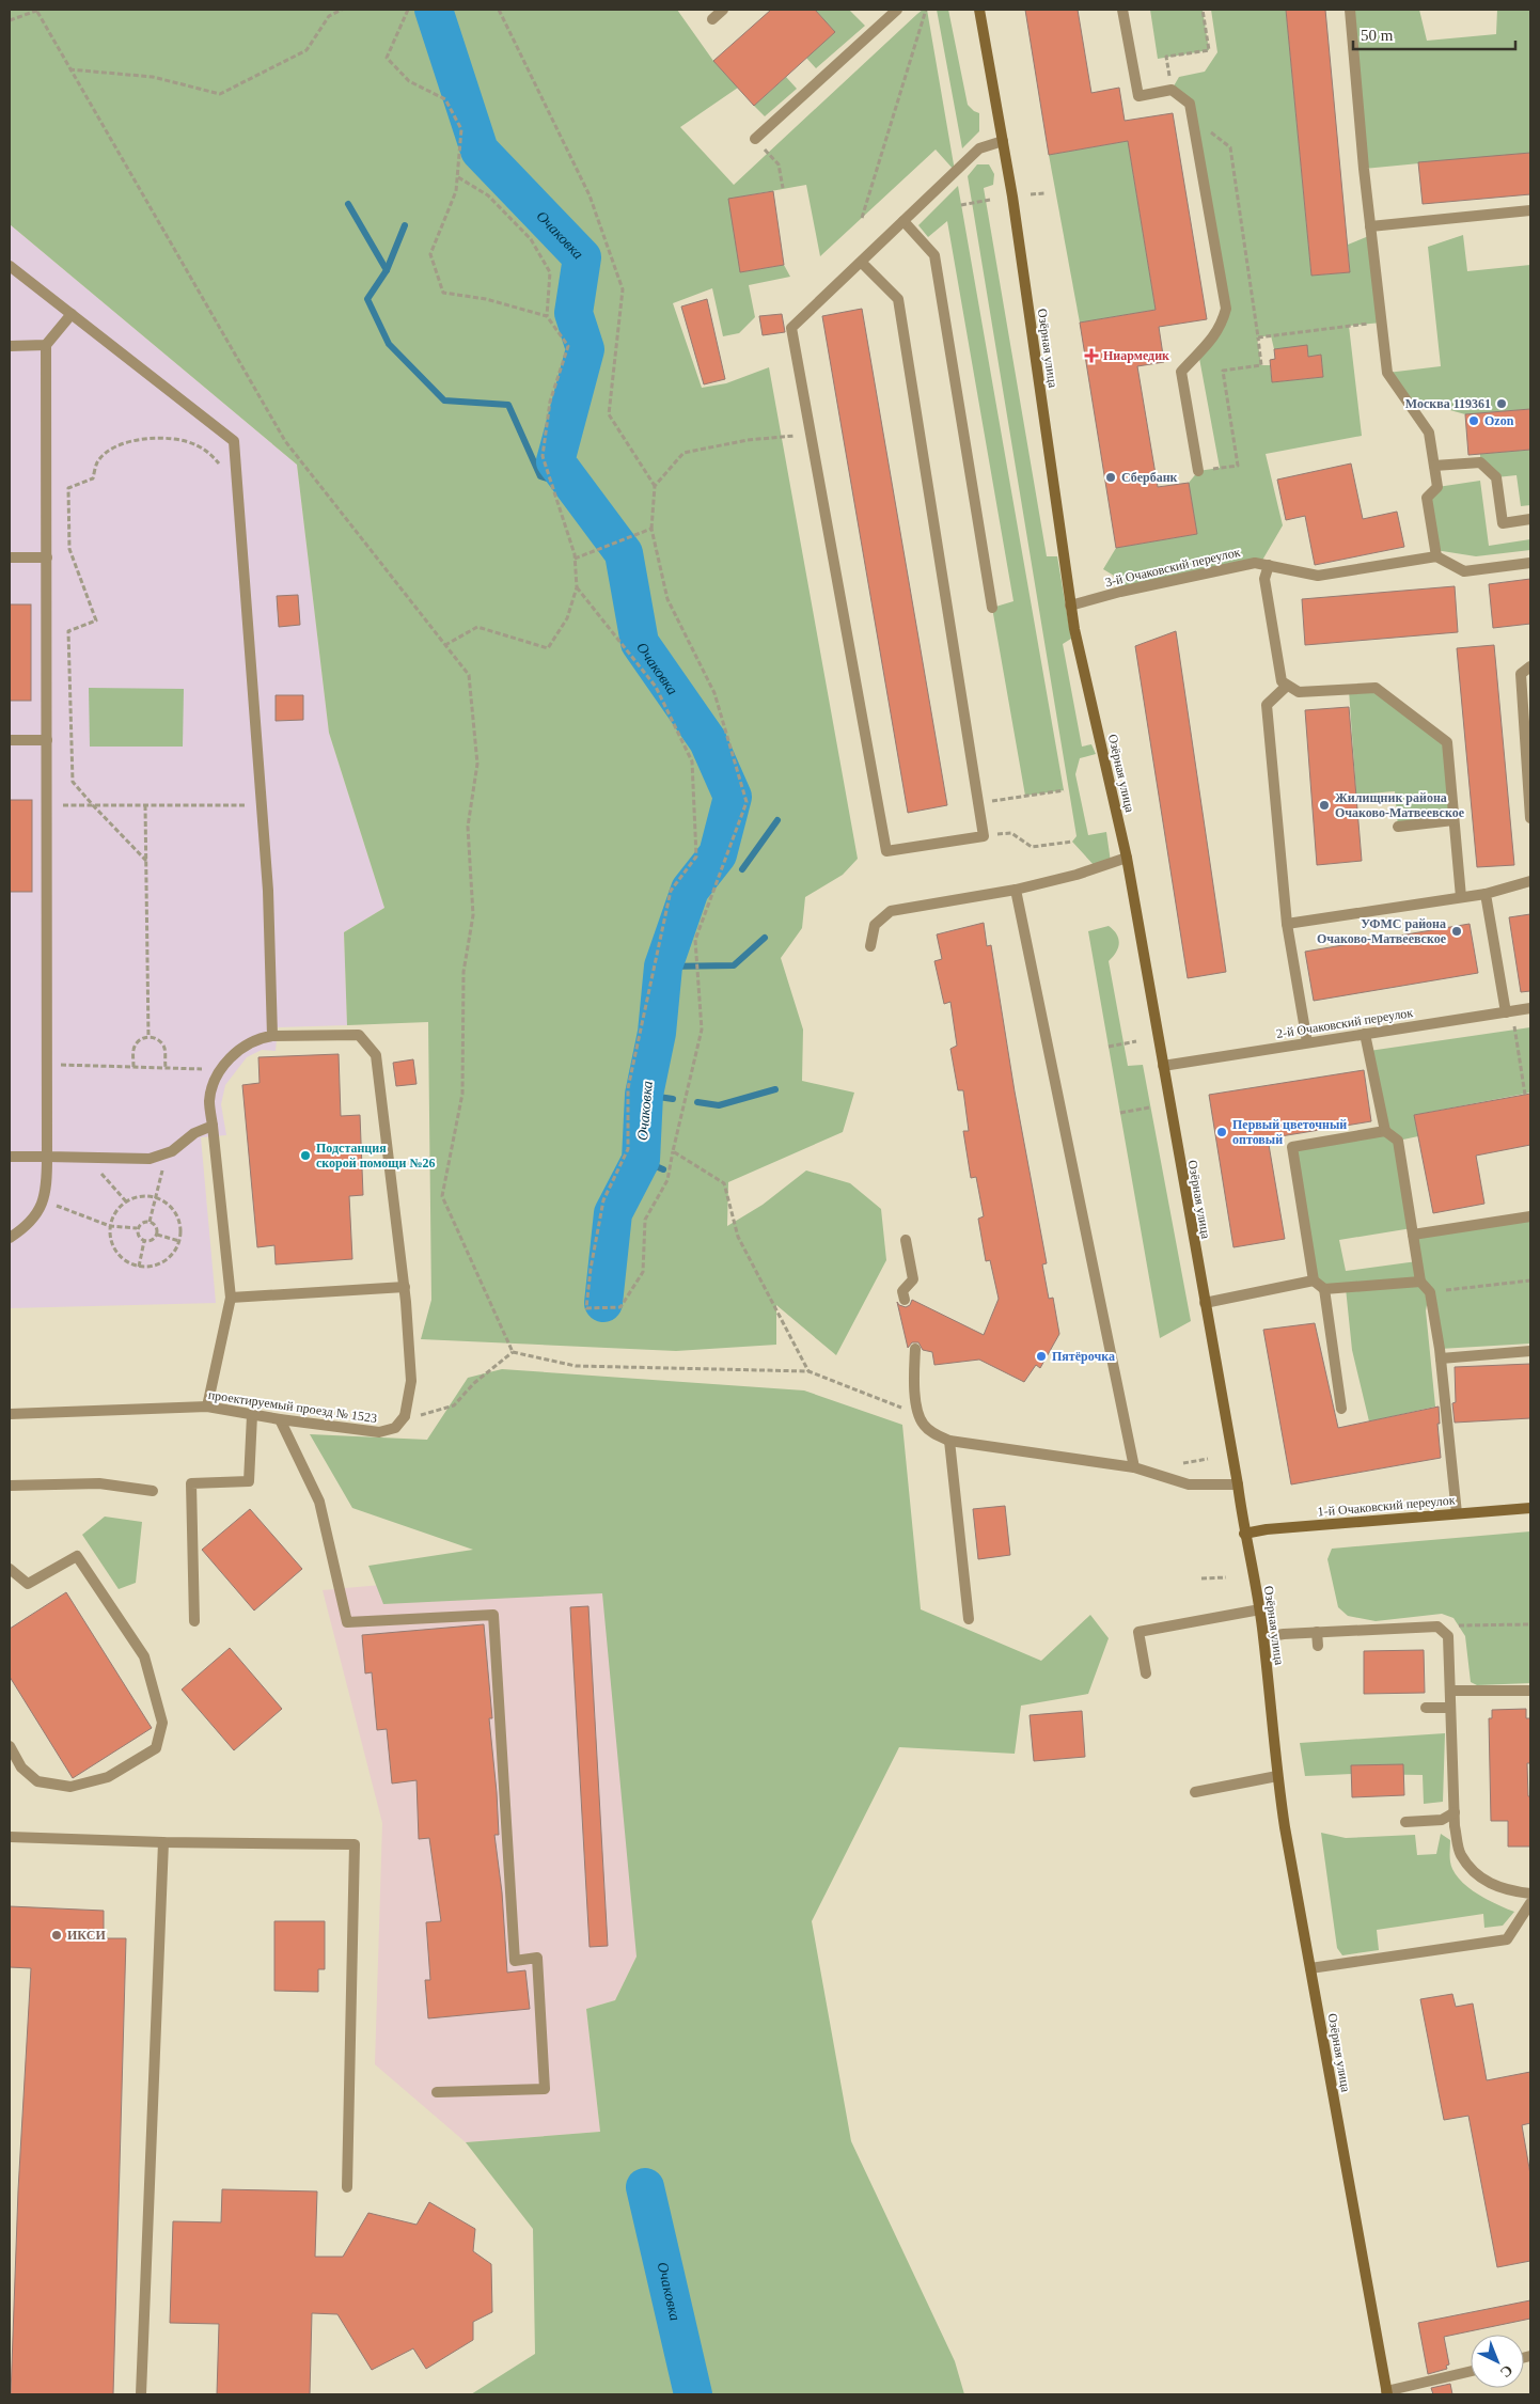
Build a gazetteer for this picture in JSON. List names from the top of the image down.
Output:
{
  "streets": {
    "street": [
      "Озёрная улица",
      "3-й Очаковский переулок",
      "2-й Очаковский переулок",
      "проектируемый проезд № 1523",
      "1-й Очаковский переулок"
    ]
  },
  "crossings": [
    ["Озёрная улица", "3-й Очаковский переулок"],
    ["Озёрная улица", "2-й Очаковский переулок"],
    ["Озёрная улица", "1-й Очаковский переулок"]
  ],
  "water": ["Очаковка"],
  "places": {
    "health": ["Ниармедик"],
    "other": [
      "Москва 119361",
      "Ozon",
      "Сбербанк",
      "Жилищник района Очаково-Матвеевское",
      "УФМС района Очаково-Матвеевское",
      "Первый цветочный оптовый",
      "Подстанция скорой помощи №26",
      "Пятёрочка",
      "ИКСИ"
    ]
  },
  "scale_bar": "50 m",
  "north": "bottom right"
}
